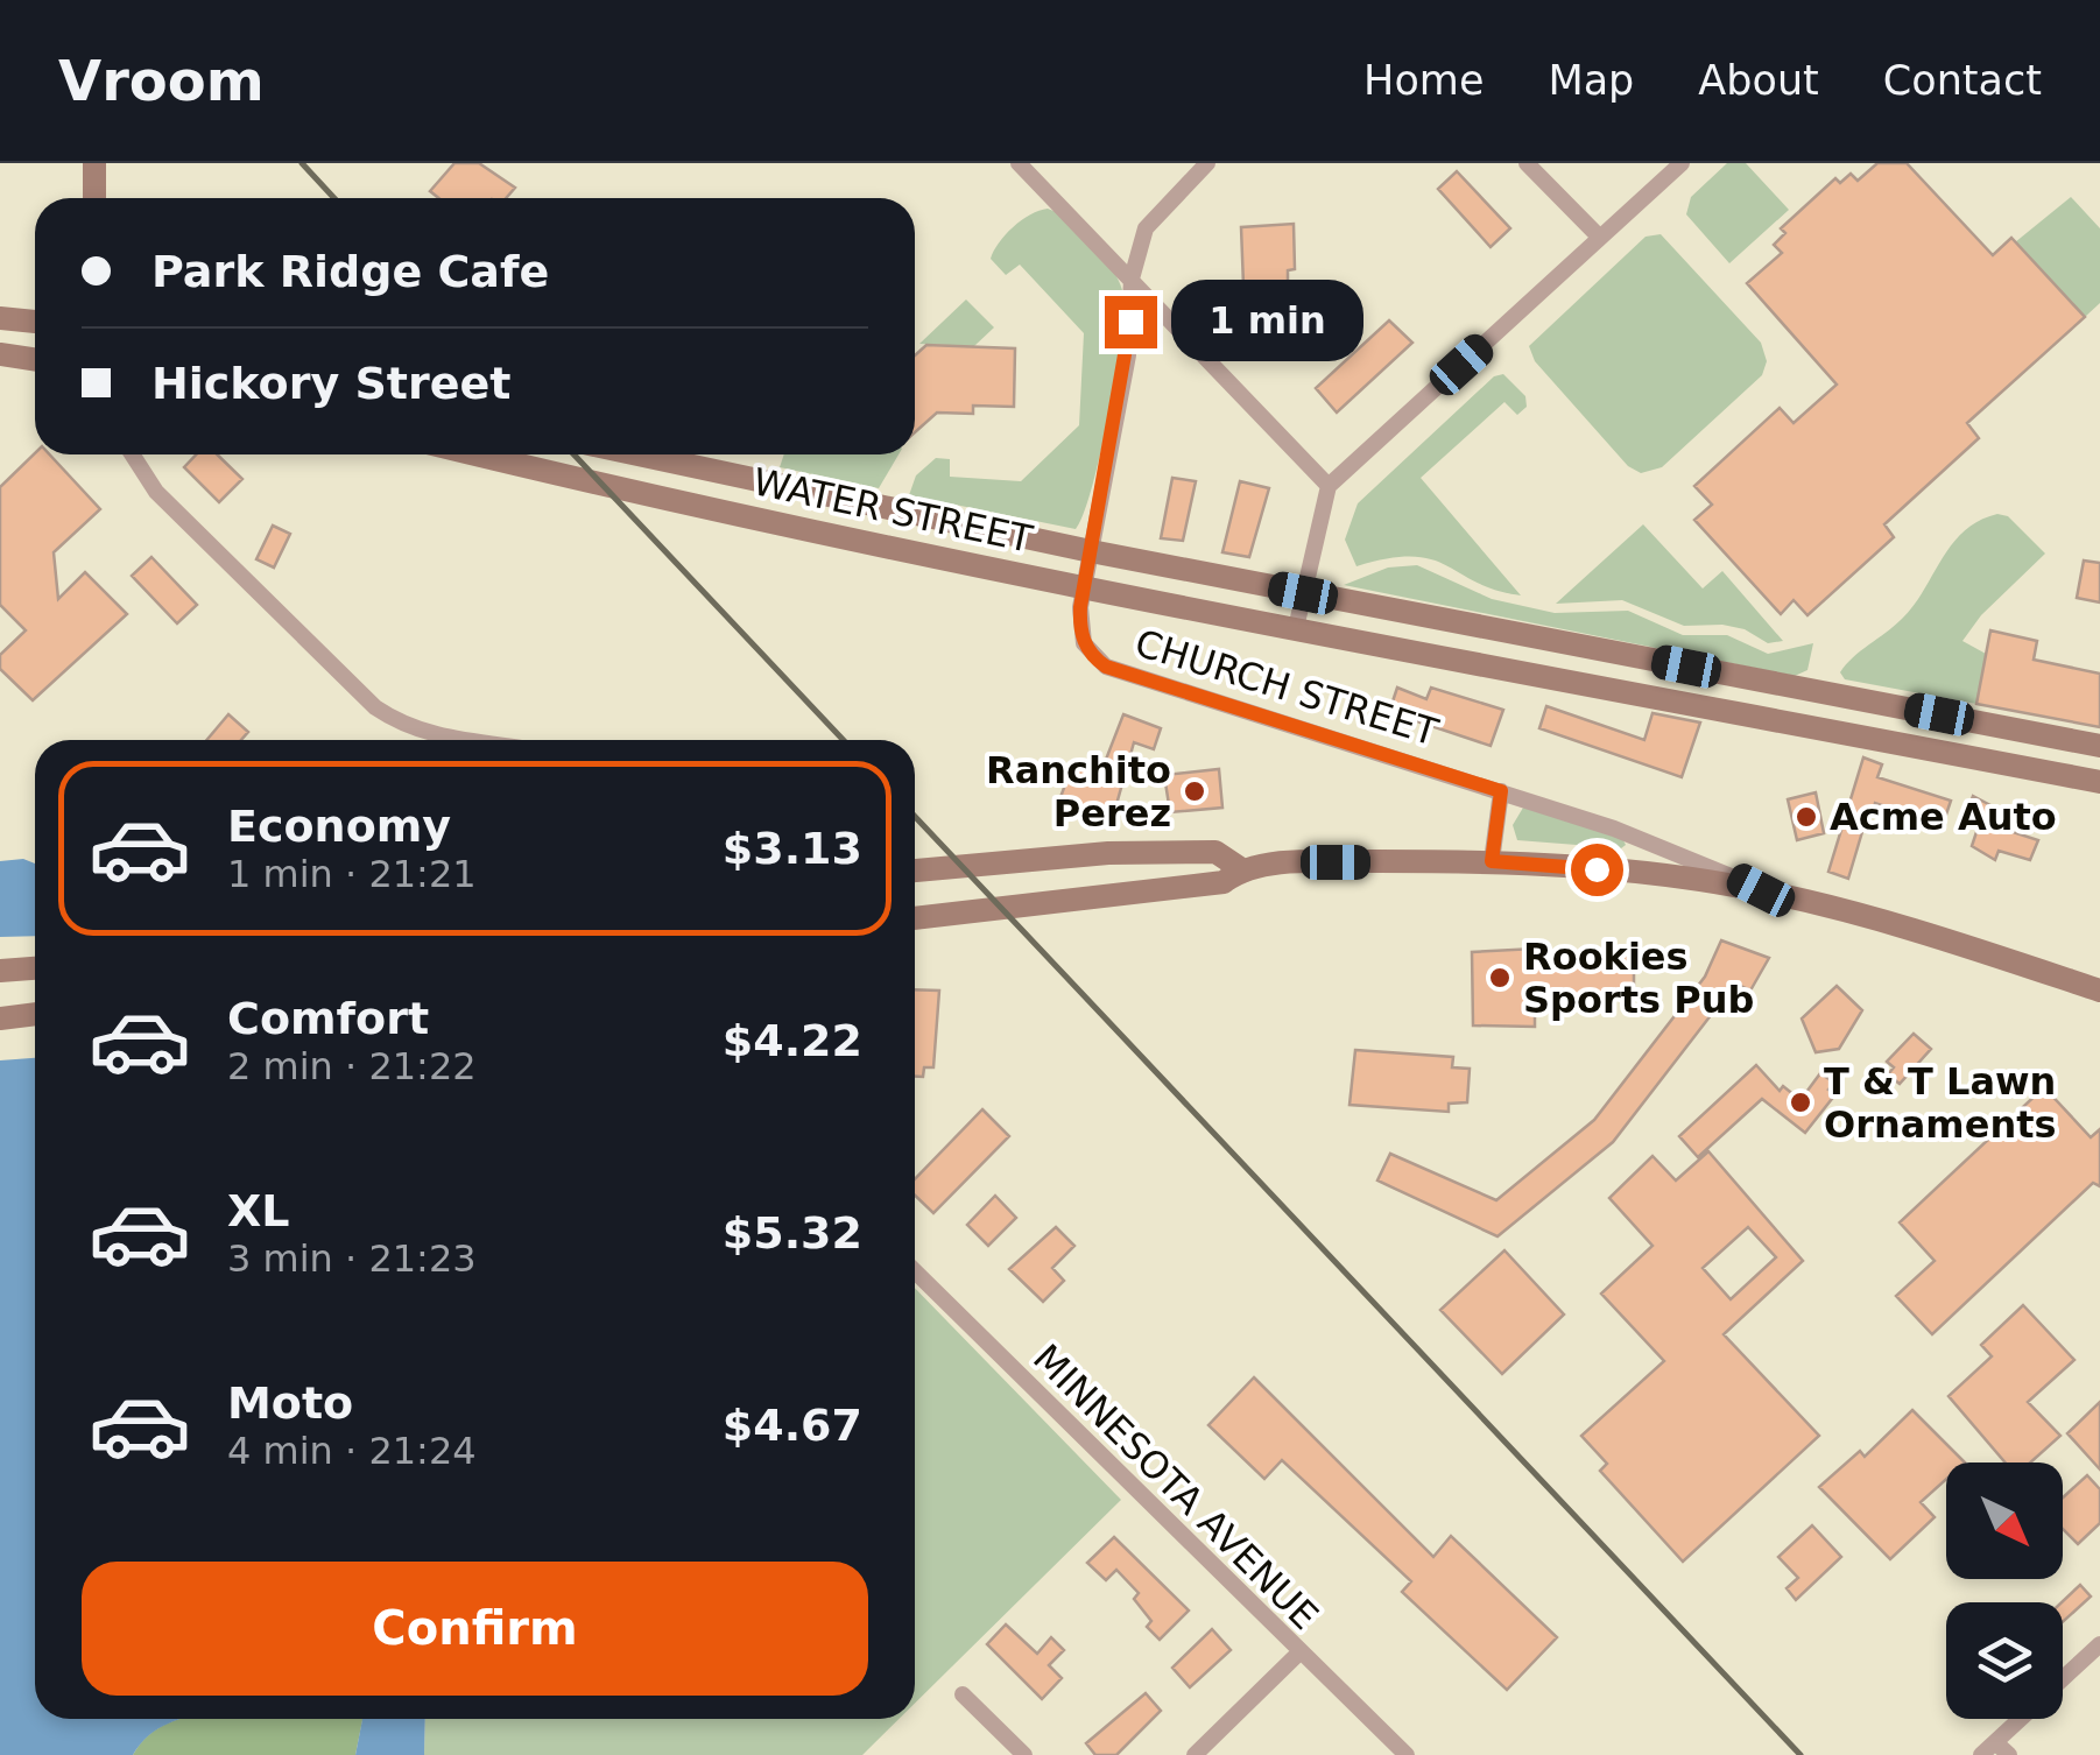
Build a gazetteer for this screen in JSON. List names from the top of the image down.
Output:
{
  "streets": {
    "main road": ["WATER STREET", "CHURCH STREET"],
    "street": ["MINNESOTA AVENUE"]
  },
  "crossings": [
    ["WATER STREET", "CHURCH STREET"]
  ],
  "places": [
    "Ranchito Perez",
    "Acme Auto",
    "Rookies Sports Pub",
    "T & T Lawn Ornaments"
  ],
  "north": "bottom right",
  "page": {
    "header": "Vroom",
    "nav": [
      "Home",
      "Map",
      "About",
      "Contact"
    ],
    "banner": ["Park Ridge Cafe", "Hickory Street"],
    "bubble": "1 min",
    "list": [
      {
        "name": "Economy",
        "note": "1 min · 21:21",
        "value": "$3.13"
      },
      {
        "name": "Comfort",
        "note": "2 min · 21:22",
        "value": "$4.22"
      },
      {
        "name": "XL",
        "note": "3 min · 21:23",
        "value": "$5.32"
      },
      {
        "name": "Moto",
        "note": "4 min · 21:24",
        "value": "$4.67"
      }
    ],
    "buttons": "Confirm"
  }
}
